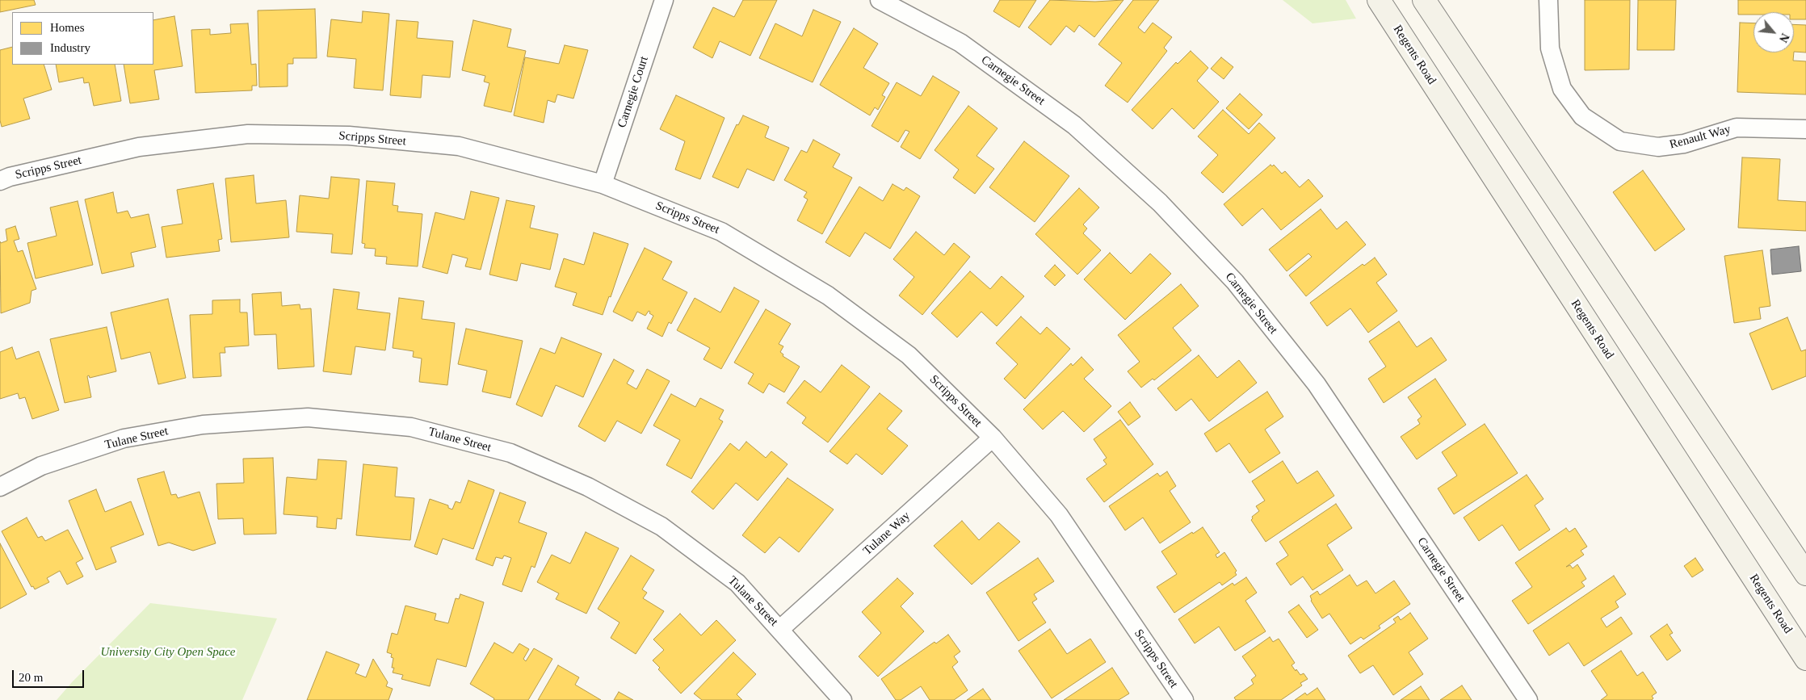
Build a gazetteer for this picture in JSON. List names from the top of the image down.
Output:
{
  "streets": {
    "main road": ["Regents Road"],
    "street": [
      "Carnegie Street",
      "Carnegie Court",
      "Renault Way",
      "Scripps Street",
      "Tulane Street",
      "Tulane Way"
    ]
  },
  "crossings": [
    ["Carnegie Court", "Scripps Street"],
    ["Scripps Street", "Tulane Way"],
    ["Tulane Street", "Tulane Way"]
  ],
  "parks": ["University City Open Space"],
  "legend": ["Homes", "Industry"],
  "scale_bar": "20 m",
  "north": "bottom right"
}
